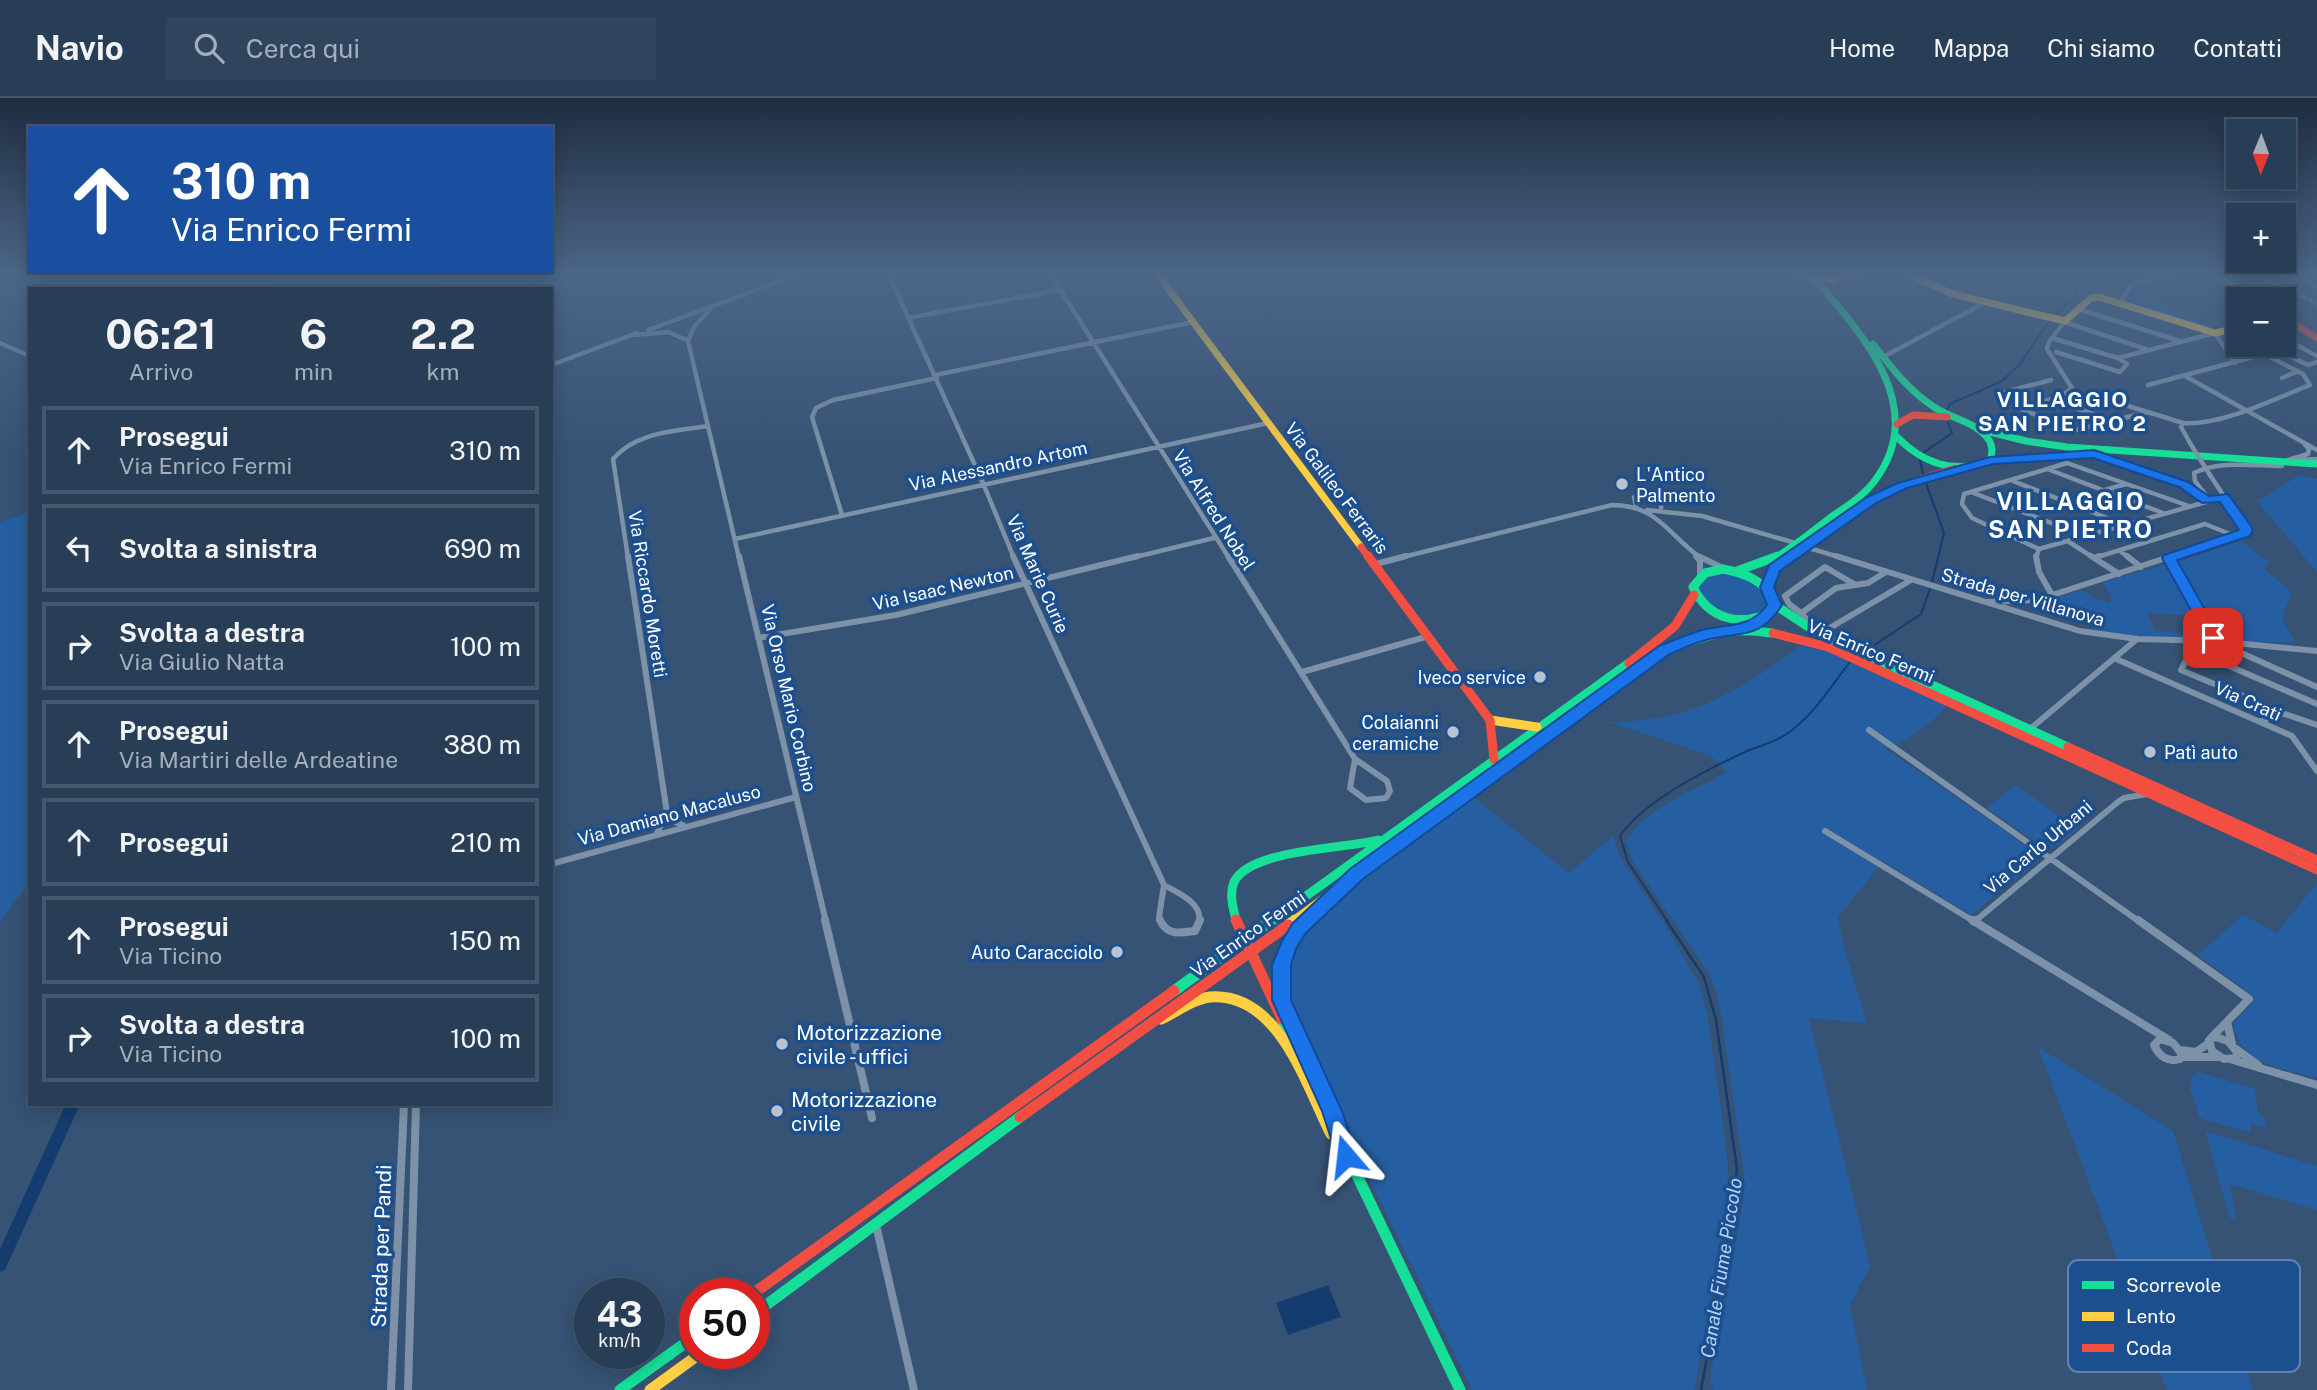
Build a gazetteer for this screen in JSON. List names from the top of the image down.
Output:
{
  "streets": {
    "street": [
      "Via Alessandro Artom",
      "Via Galileo Ferraris",
      "Via Alfred Nobel",
      "Via Marie Curie",
      "Via Isaac Newton",
      "Via Riccardo Moretti",
      "Strada per Villanova",
      "Via Enrico Fermi",
      "Via Orso Mario Corbino",
      "Via Crati",
      "Via Damiano Macaluso",
      "Via Carlo Urbani",
      "Strada per Pandi"
    ]
  },
  "crossings": [
    ["Via Alessandro Artom", "Via Galileo Ferraris"],
    ["Via Alessandro Artom", "Via Alfred Nobel"],
    ["Via Alessandro Artom", "Via Marie Curie"],
    ["Via Alessandro Artom", "Via Orso Mario Corbino"],
    ["Via Alfred Nobel", "Via Isaac Newton"],
    ["Via Marie Curie", "Via Isaac Newton"],
    ["Via Isaac Newton", "Via Orso Mario Corbino"],
    ["Via Riccardo Moretti", "Via Orso Mario Corbino"],
    ["Via Enrico Fermi", "Via Carlo Urbani"],
    ["Via Orso Mario Corbino", "Via Damiano Macaluso"]
  ],
  "districts": ["VILLAGGIO SAN PIETRO 2", "VILLAGGIO SAN PIETRO"],
  "water": ["Canale Fiume Piccolo"],
  "places": [
    "L'Antico Palmento",
    "Iveco service",
    "Colaianni ceramiche",
    "Patì auto",
    "Auto Caracciolo",
    "Motorizzazione civile - uffici",
    "Motorizzazione civile"
  ],
  "legend": ["Scorrevole", "Lento", "Coda"],
  "north": "bottom",
  "page": {
    "header": "Navio",
    "search": "Cerca qui",
    "nav": [
      "Home",
      "Mappa",
      "Chi siamo",
      "Contatti"
    ],
    "map_buttons": ["+", "−"],
    "turn": ["310 m", "Via Enrico Fermi"],
    "eta": [
      "06:21",
      "Arrivo",
      "6",
      "min",
      "2.2",
      "km"
    ],
    "list": [
      {
        "name": "Prosegui",
        "note": "Via Enrico Fermi",
        "value": "310 m"
      },
      {
        "name": "Svolta a sinistra",
        "value": "690 m"
      },
      {
        "name": "Svolta a destra",
        "note": "Via Giulio Natta",
        "value": "100 m"
      },
      {
        "name": "Prosegui",
        "note": "Via Martiri delle Ardeatine",
        "value": "380 m"
      },
      {
        "name": "Prosegui",
        "value": "210 m"
      },
      {
        "name": "Prosegui",
        "note": "Via Ticino",
        "value": "150 m"
      },
      {
        "name": "Svolta a destra",
        "note": "Via Ticino",
        "value": "100 m"
      }
    ],
    "speed": "43 km/h",
    "limit": "50"
  }
}
